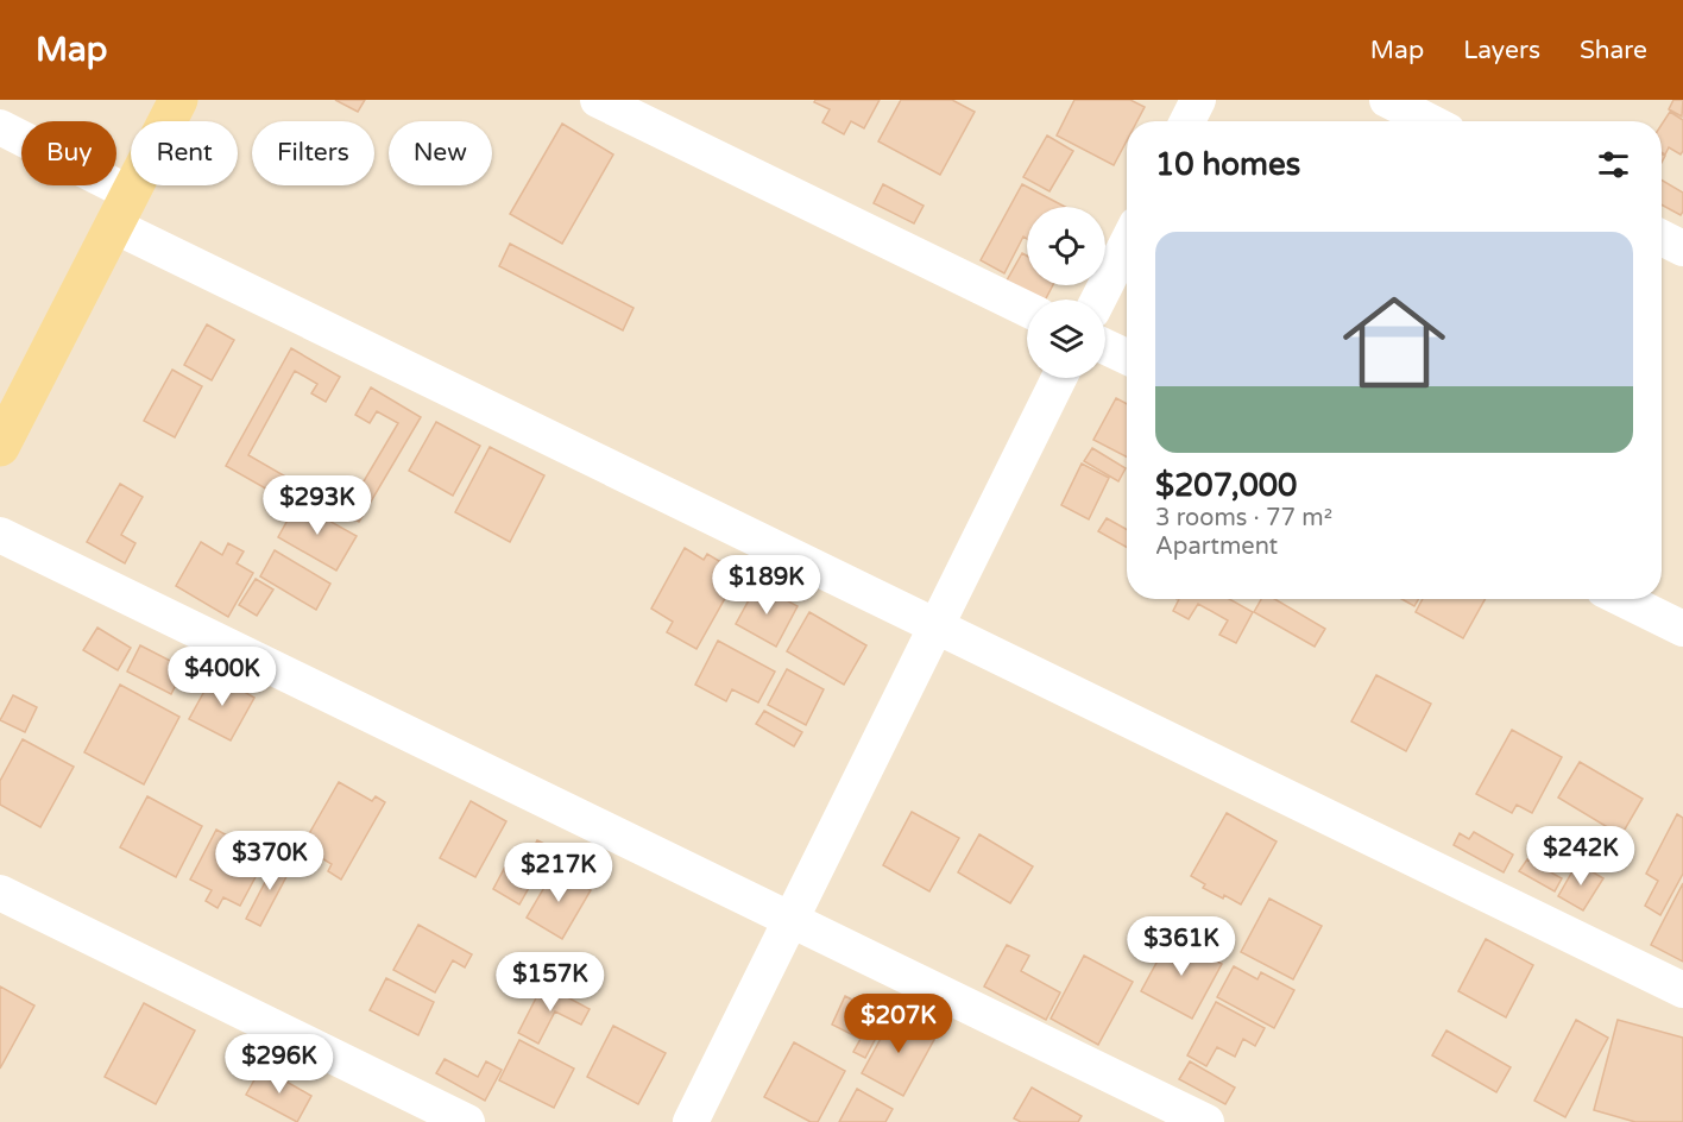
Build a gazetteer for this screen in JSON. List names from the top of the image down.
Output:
{
  "page": {
    "header": "Map",
    "nav": ["Map", "Layers", "Share"],
    "chip": [
      "Buy",
      "Rent",
      "Filters",
      "New"
    ],
    "heading": "10 homes",
    "list": [
      {
        "name": "$207,000",
        "note": "3 rooms · 77 m² · Apartment"
      }
    ],
    "price": [
      "$293K",
      "$189K",
      "$400K",
      "$242K",
      "$370K",
      "$217K",
      "$361K",
      "$157K",
      "$207K",
      "$296K"
    ]
  }
}
